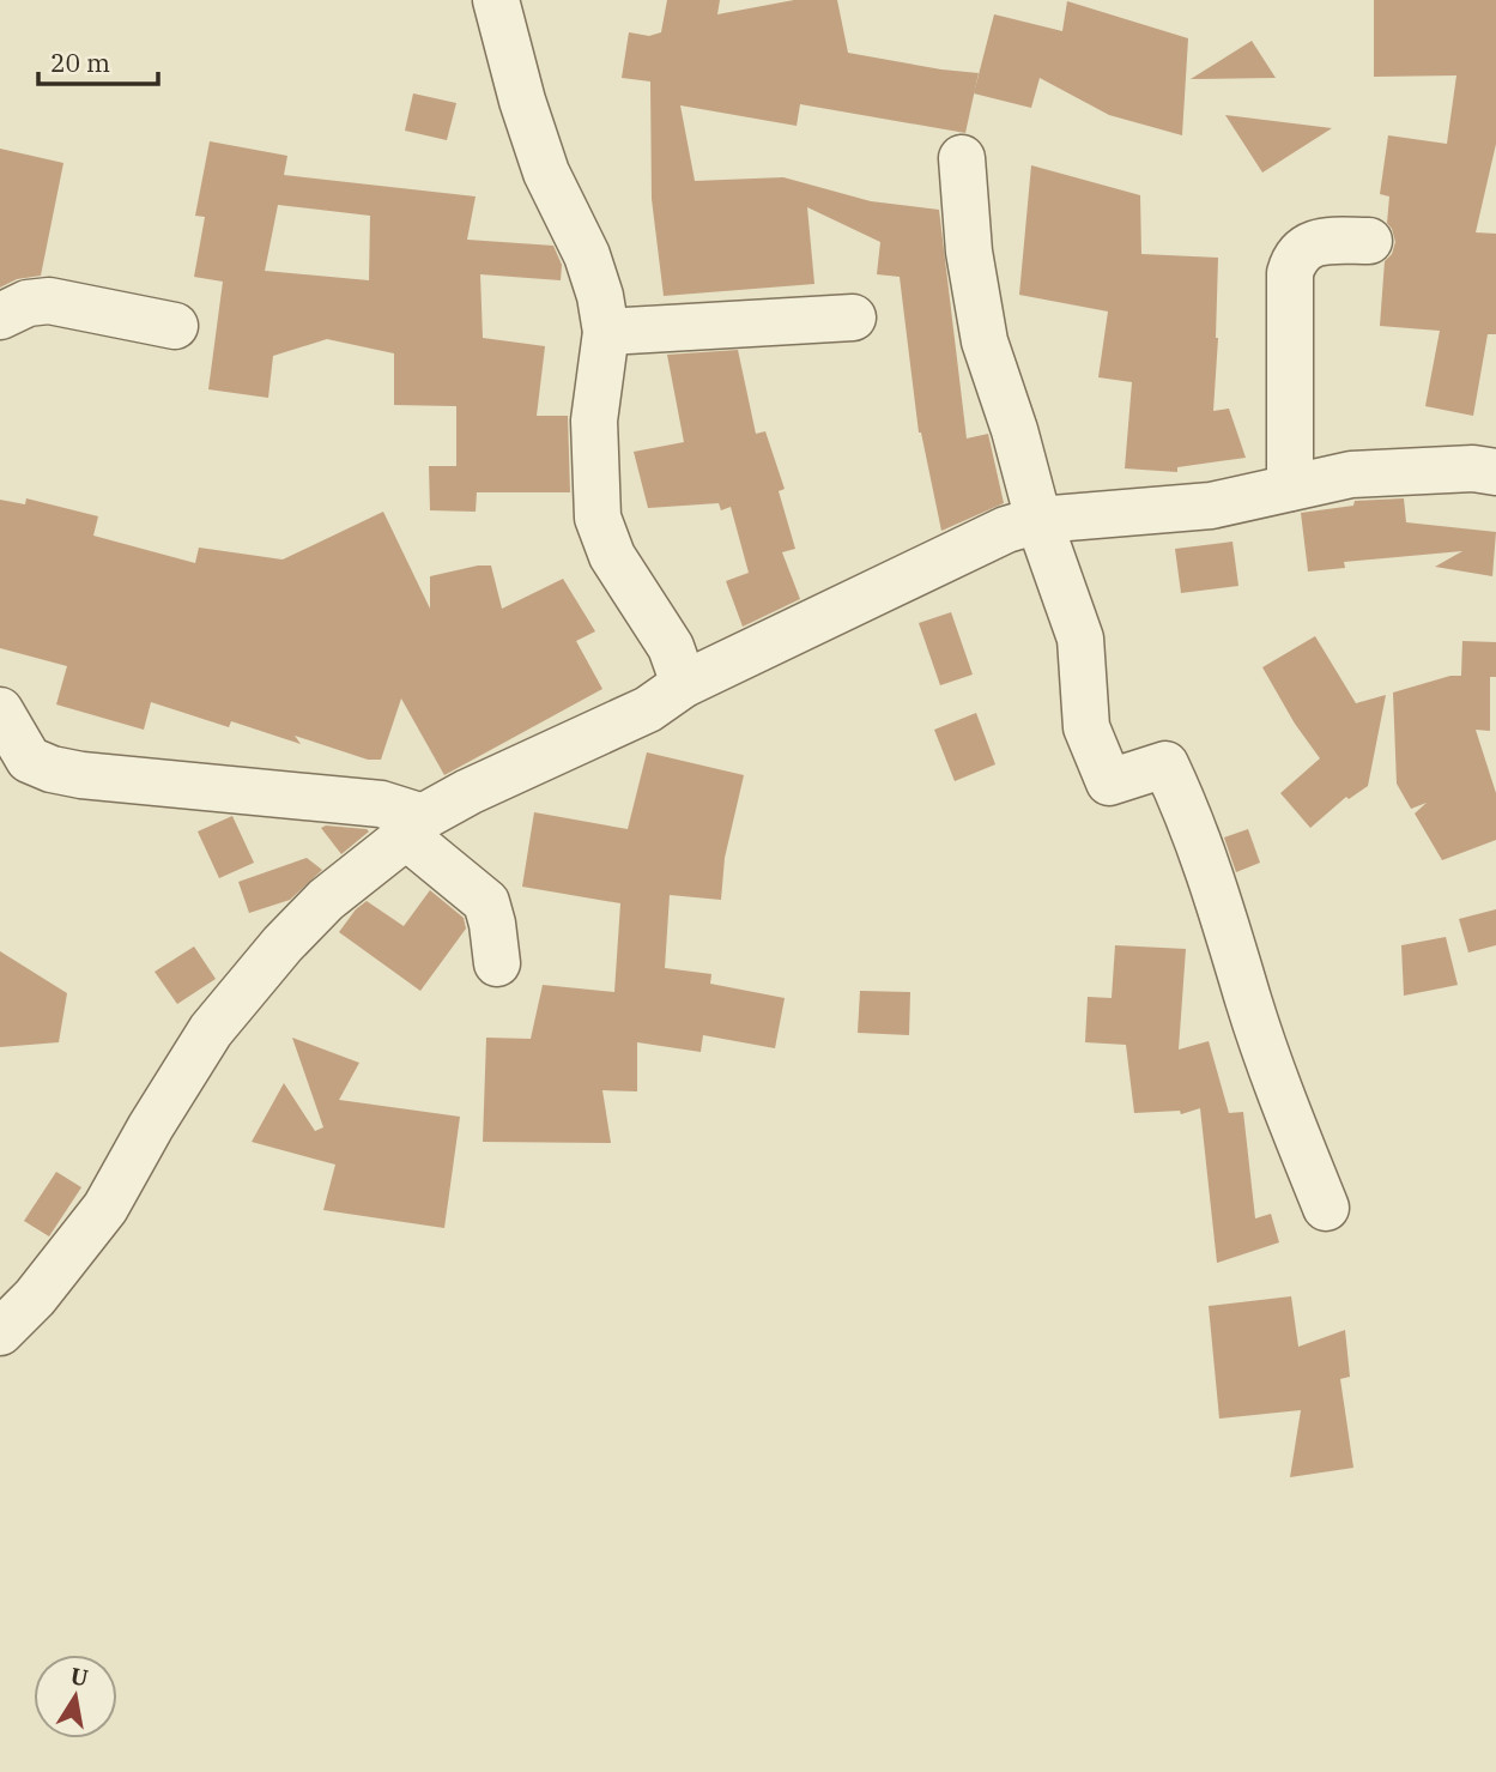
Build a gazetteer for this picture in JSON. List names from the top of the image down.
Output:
{
  "scale_bar": "20 m",
  "north": "top"
}
